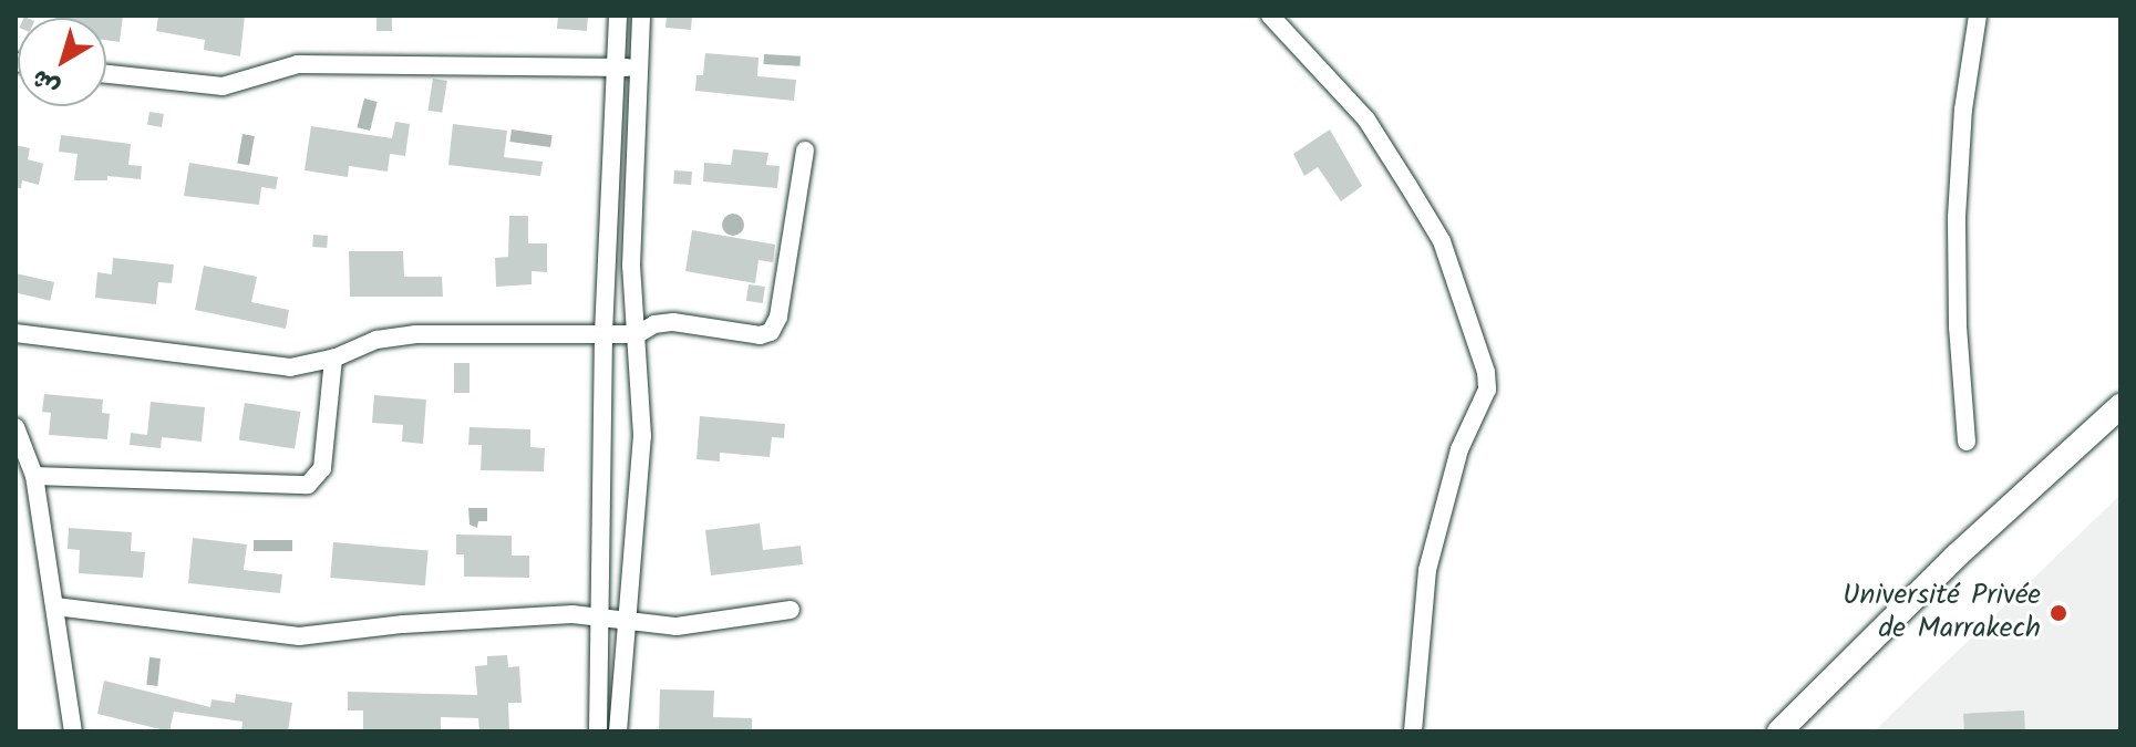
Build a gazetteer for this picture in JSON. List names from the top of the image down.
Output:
{
  "places": ["Université Privée de Marrakech"],
  "north": "bottom left"
}
